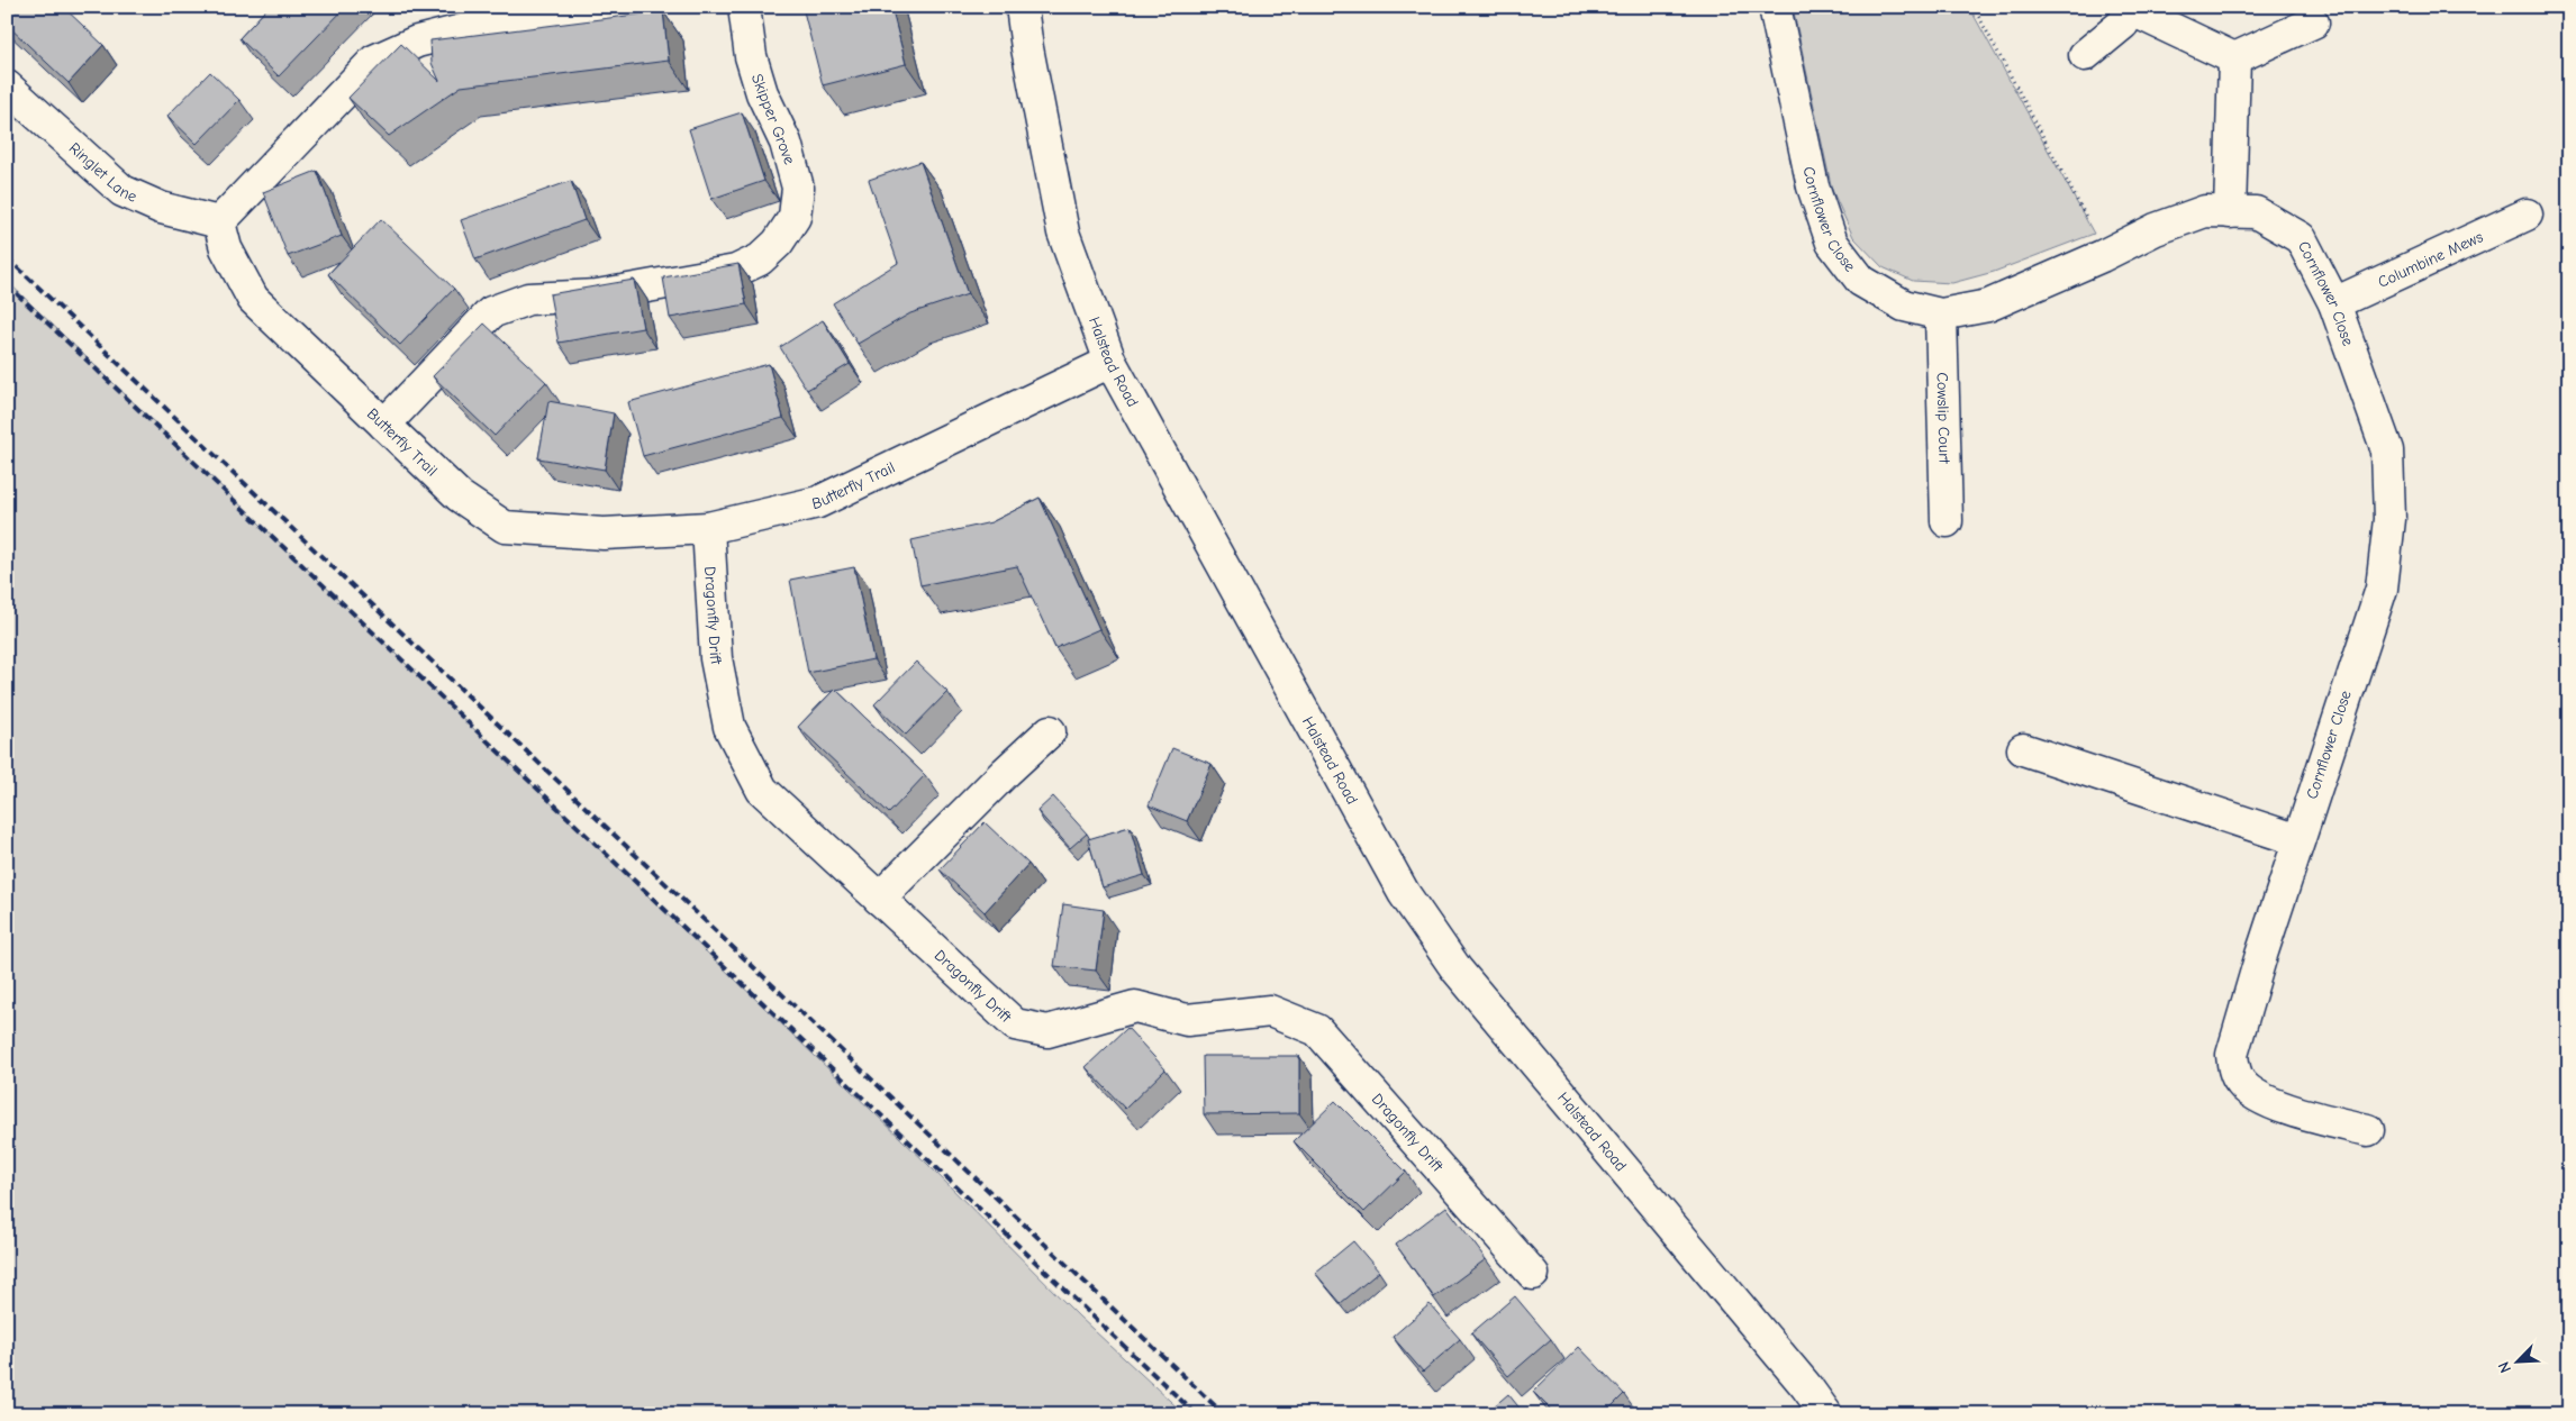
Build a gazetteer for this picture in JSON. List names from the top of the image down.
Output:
{
  "streets": {
    "street": [
      "Skipper Grove",
      "Ringlet Lane",
      "Cornflower Close",
      "Columbine Mews",
      "Halstead Road",
      "Cowslip Court",
      "Butterfly Trail",
      "Dragonfly Drift"
    ]
  },
  "crossings": [
    ["Skipper Grove", "Butterfly Trail"],
    ["Ringlet Lane", "Butterfly Trail"],
    ["Cornflower Close", "Columbine Mews"],
    ["Cornflower Close", "Cowslip Court"],
    ["Halstead Road", "Butterfly Trail"],
    ["Butterfly Trail", "Dragonfly Drift"]
  ],
  "north": "bottom left"
}
